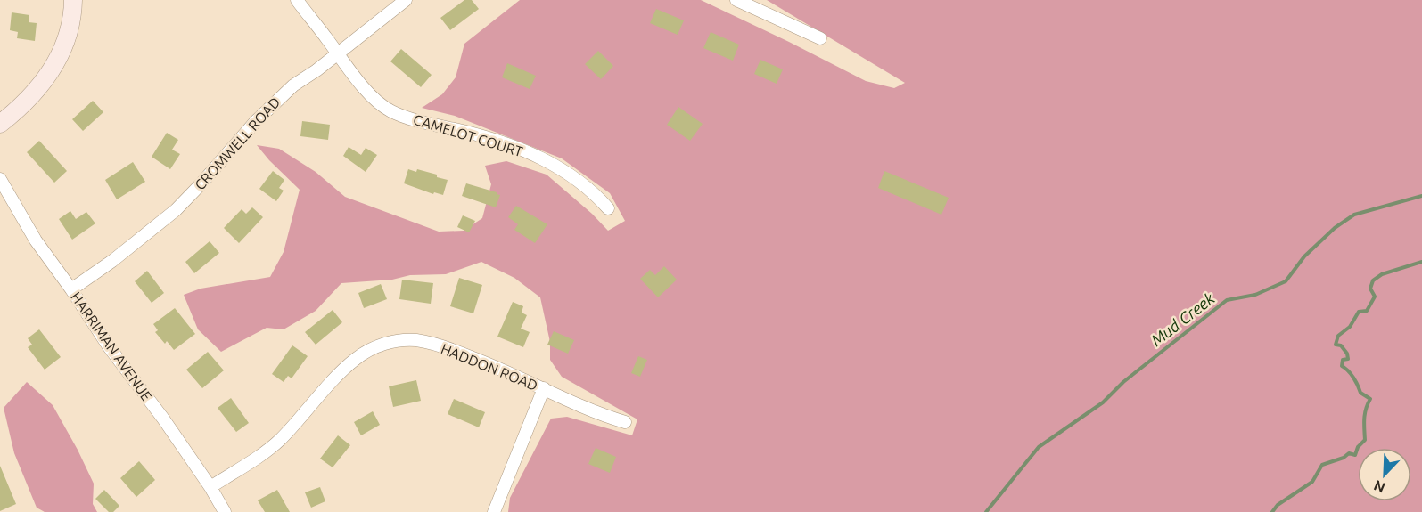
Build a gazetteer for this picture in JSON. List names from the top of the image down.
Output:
{
  "streets": {
    "street": [
      "CAMELOT COURT",
      "CROMWELL ROAD",
      "HARRIMAN AVENUE",
      "HADDON ROAD"
    ]
  },
  "crossings": [
    ["CAMELOT COURT", "CROMWELL ROAD"],
    ["CROMWELL ROAD", "HARRIMAN AVENUE"],
    ["HARRIMAN AVENUE", "HADDON ROAD"]
  ],
  "water": ["Mud Creek"],
  "north": "bottom left"
}
